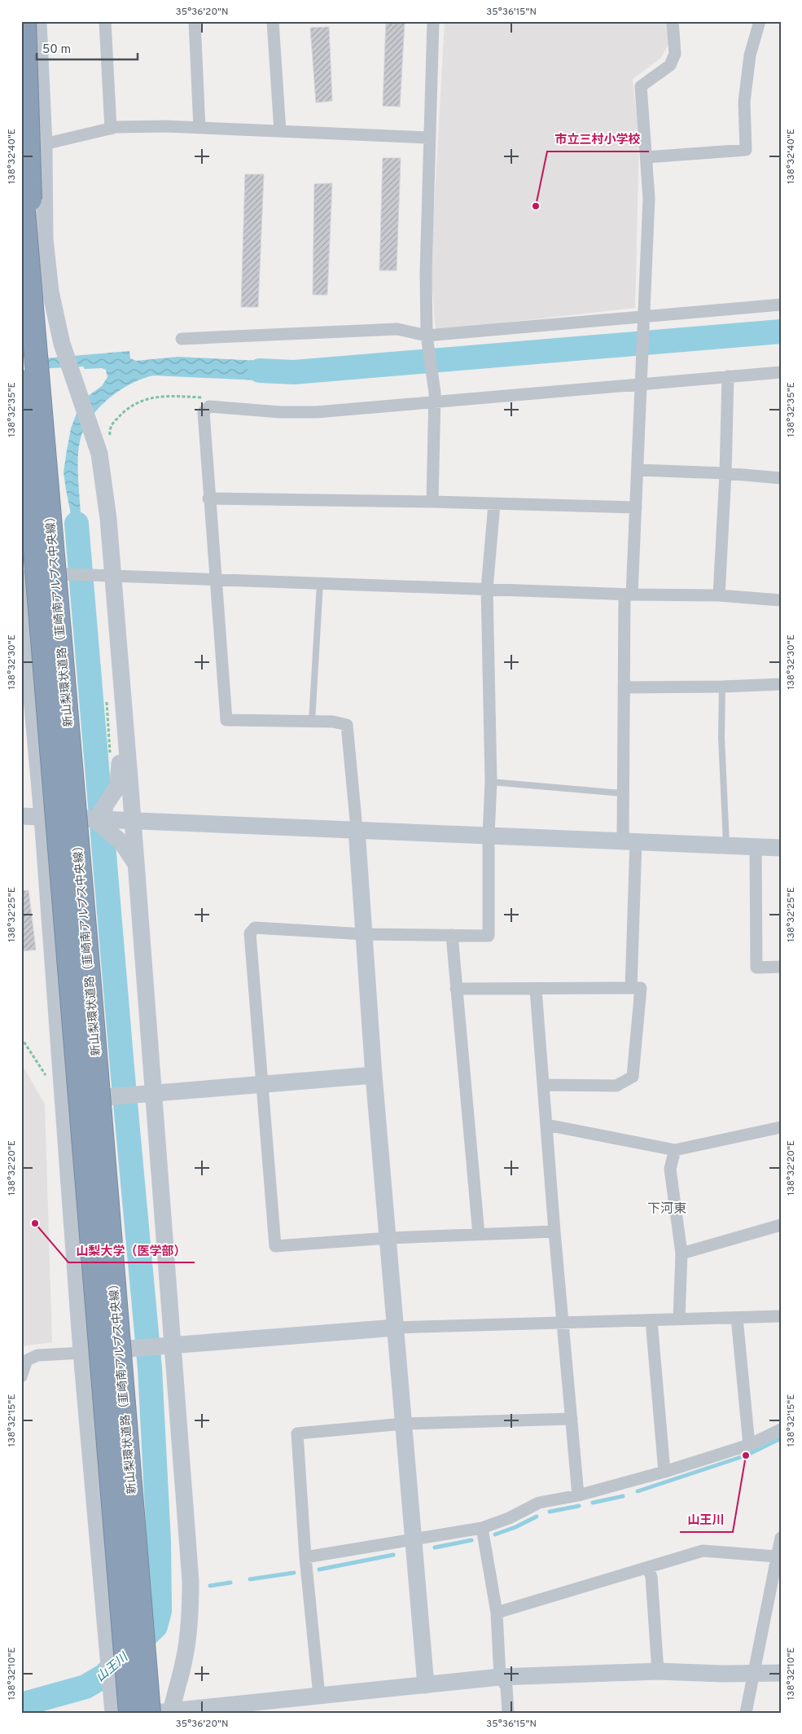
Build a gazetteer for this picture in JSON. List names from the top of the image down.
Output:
{
  "streets": {
    "highway": ["新山梨環状道路（韮崎南アルプス中央線）"]
  },
  "districts": ["下河東"],
  "water": ["山王川"],
  "places": ["市立三村小学校", "山梨大学（医学部）", "山王川"],
  "scale_bar": "50 m",
  "coordinates": [
    "35°36'20\"N",
    "35°36'15\"N",
    "138°32'40\"E",
    "138°32'35\"E",
    "138°32'30\"E",
    "138°32'25\"E",
    "138°32'20\"E",
    "138°32'15\"E",
    "138°32'10\"E"
  ]
}
